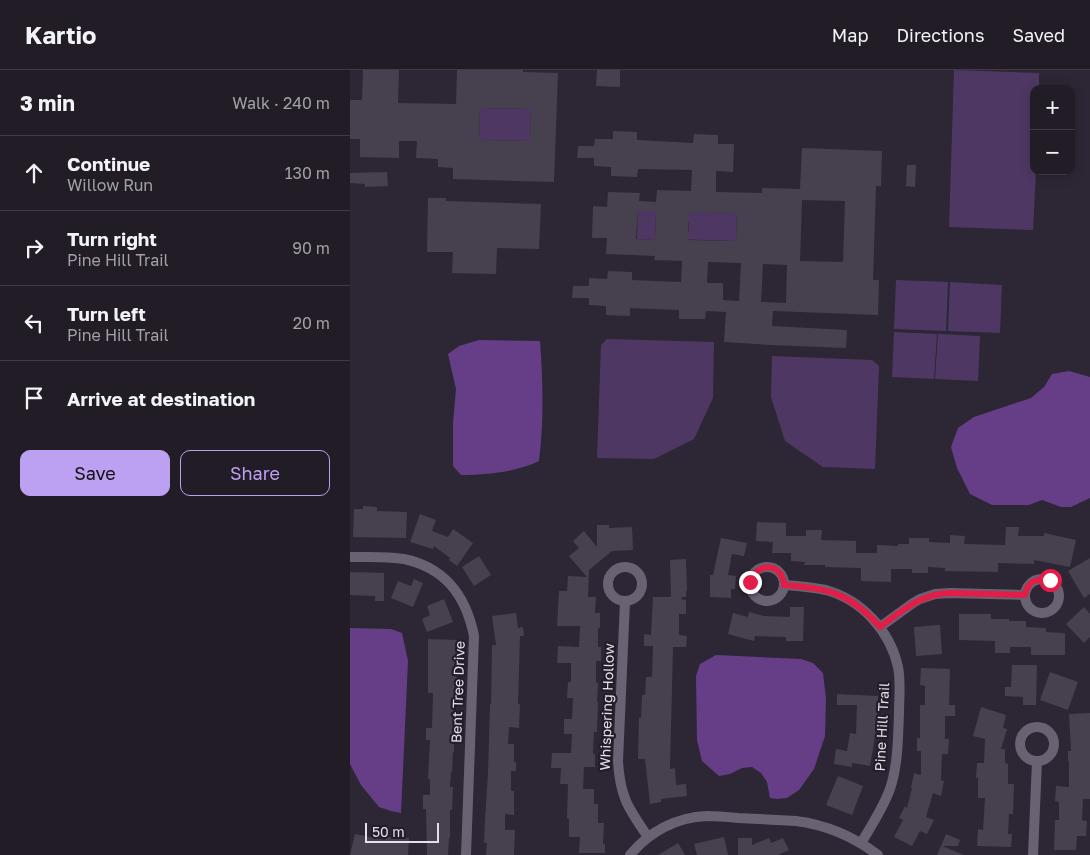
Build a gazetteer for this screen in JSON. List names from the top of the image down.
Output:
{
  "streets": {
    "street": ["Bent Tree Drive", "Whispering Hollow", "Pine Hill Trail"]
  },
  "scale_bar": "50 m",
  "page": {
    "header": "Kartio",
    "nav": ["Map", "Directions", "Saved"],
    "heading": ["3 min", "Walk · 240 m"],
    "map_buttons": ["+", "−"],
    "list": [
      ["Continue", "Willow Run", "130 m"],
      ["Turn right", "Pine Hill Trail", "90 m"],
      ["Turn left", "Pine Hill Trail", "20 m"],
      "Arrive at destination"
    ],
    "buttons": ["Save", "Share"],
    "scale": "50 m"
  }
}
